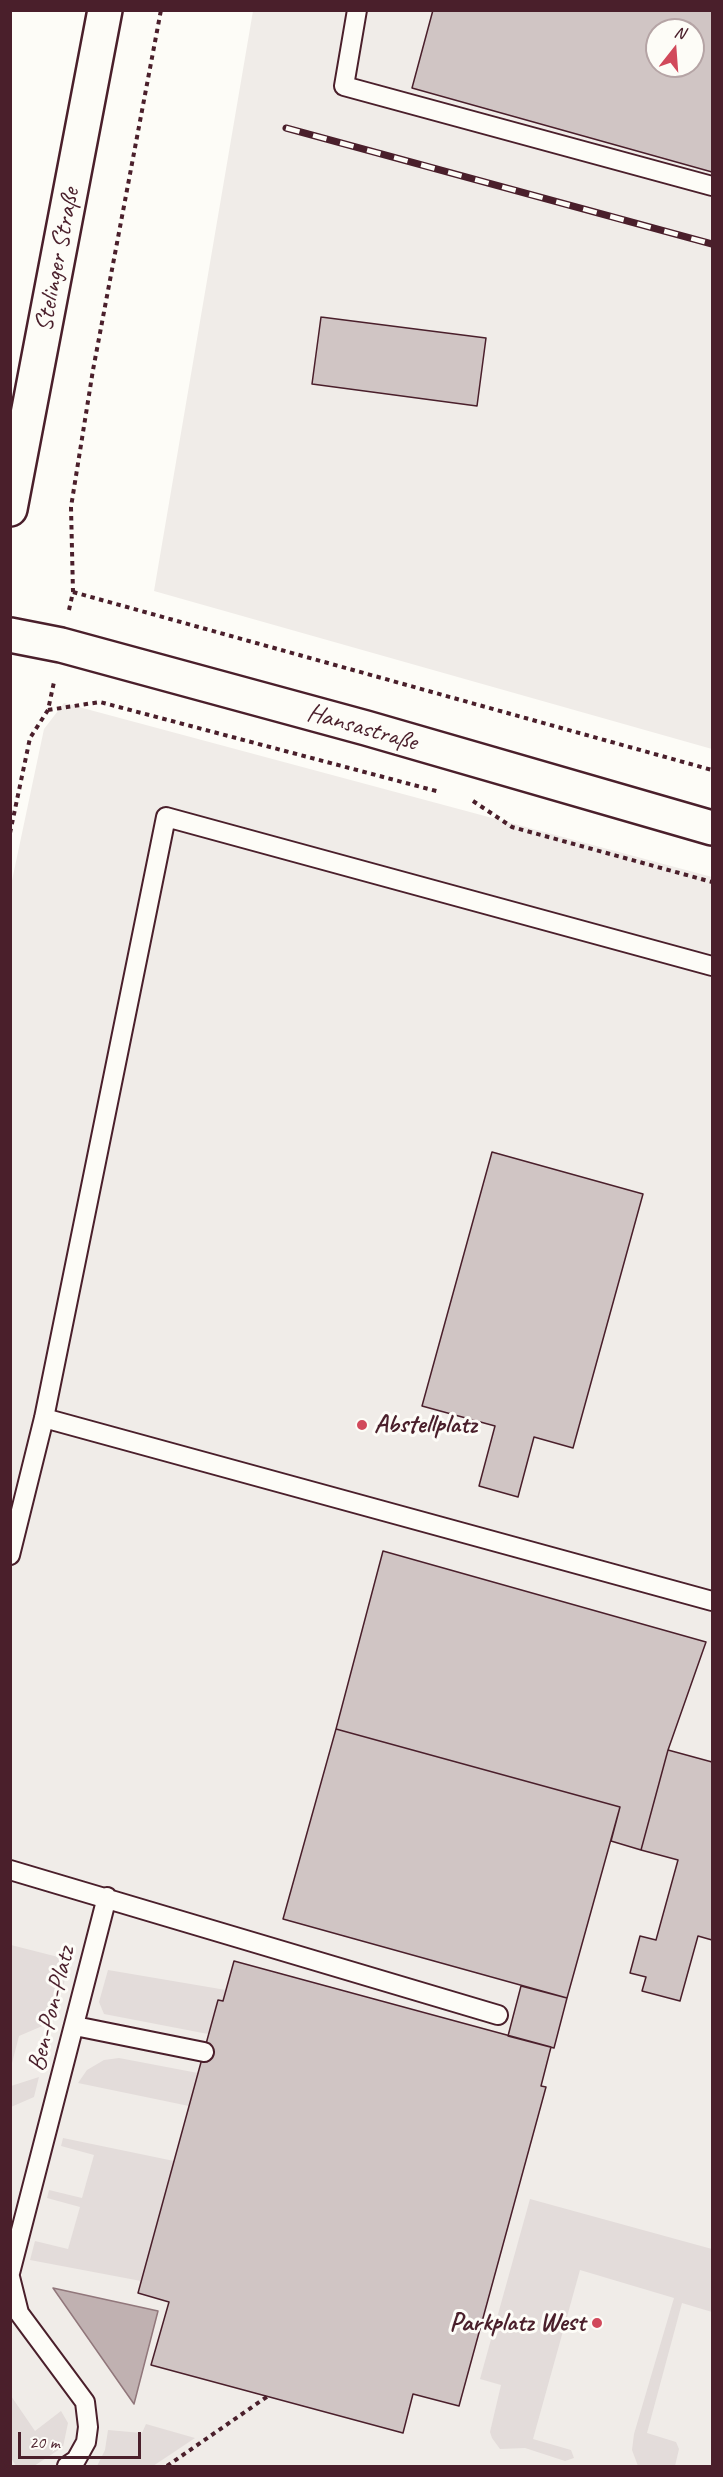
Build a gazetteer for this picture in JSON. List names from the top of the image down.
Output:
{
  "streets": {
    "street": ["Stelinger Straße", "Hansastraße"],
    "lane": ["Ben-Pon-Platz"]
  },
  "places": ["Abstellplatz", "Parkplatz West"],
  "scale_bar": "20 m",
  "north": "top"
}
